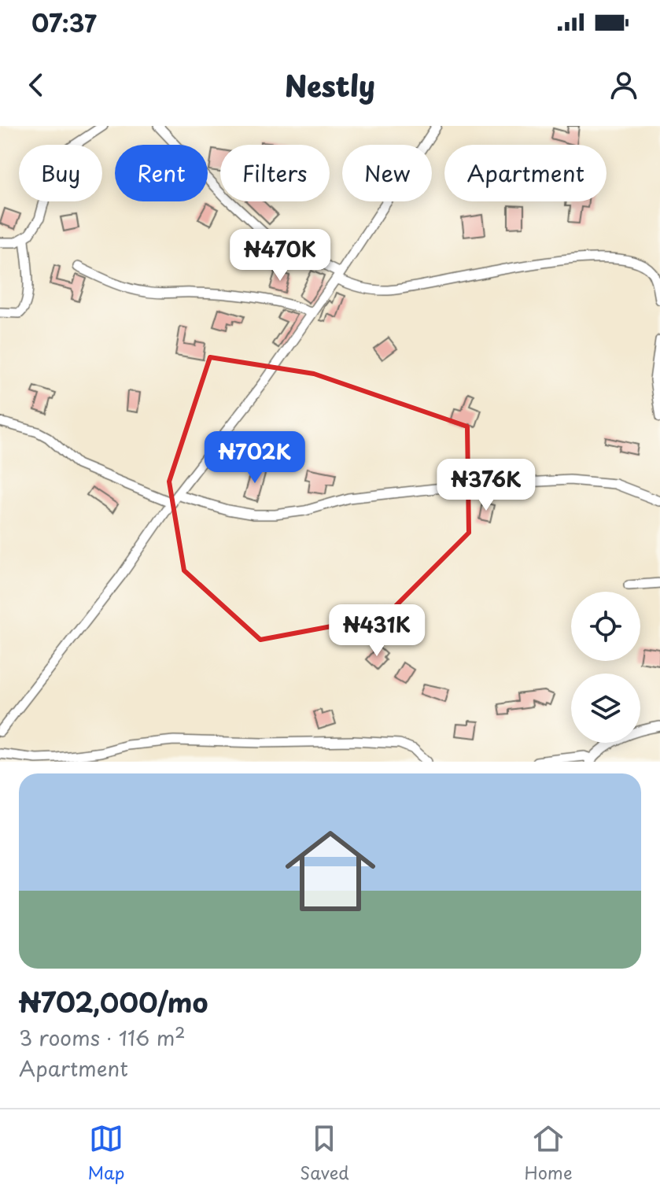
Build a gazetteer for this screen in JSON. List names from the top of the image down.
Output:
{
  "page": {
    "status": "07:37",
    "header": "Nestly",
    "chip": [
      "Buy",
      "Rent",
      "Filters",
      "New",
      "Apartment"
    ],
    "price": [
      "₦470K",
      "₦702K",
      "₦376K",
      "₦431K"
    ],
    "list": [
      {
        "name": "₦702,000/mo",
        "note": "3 rooms · 116 m² · Apartment"
      }
    ],
    "tabs": ["Map", "Saved", "Home"]
  }
}
